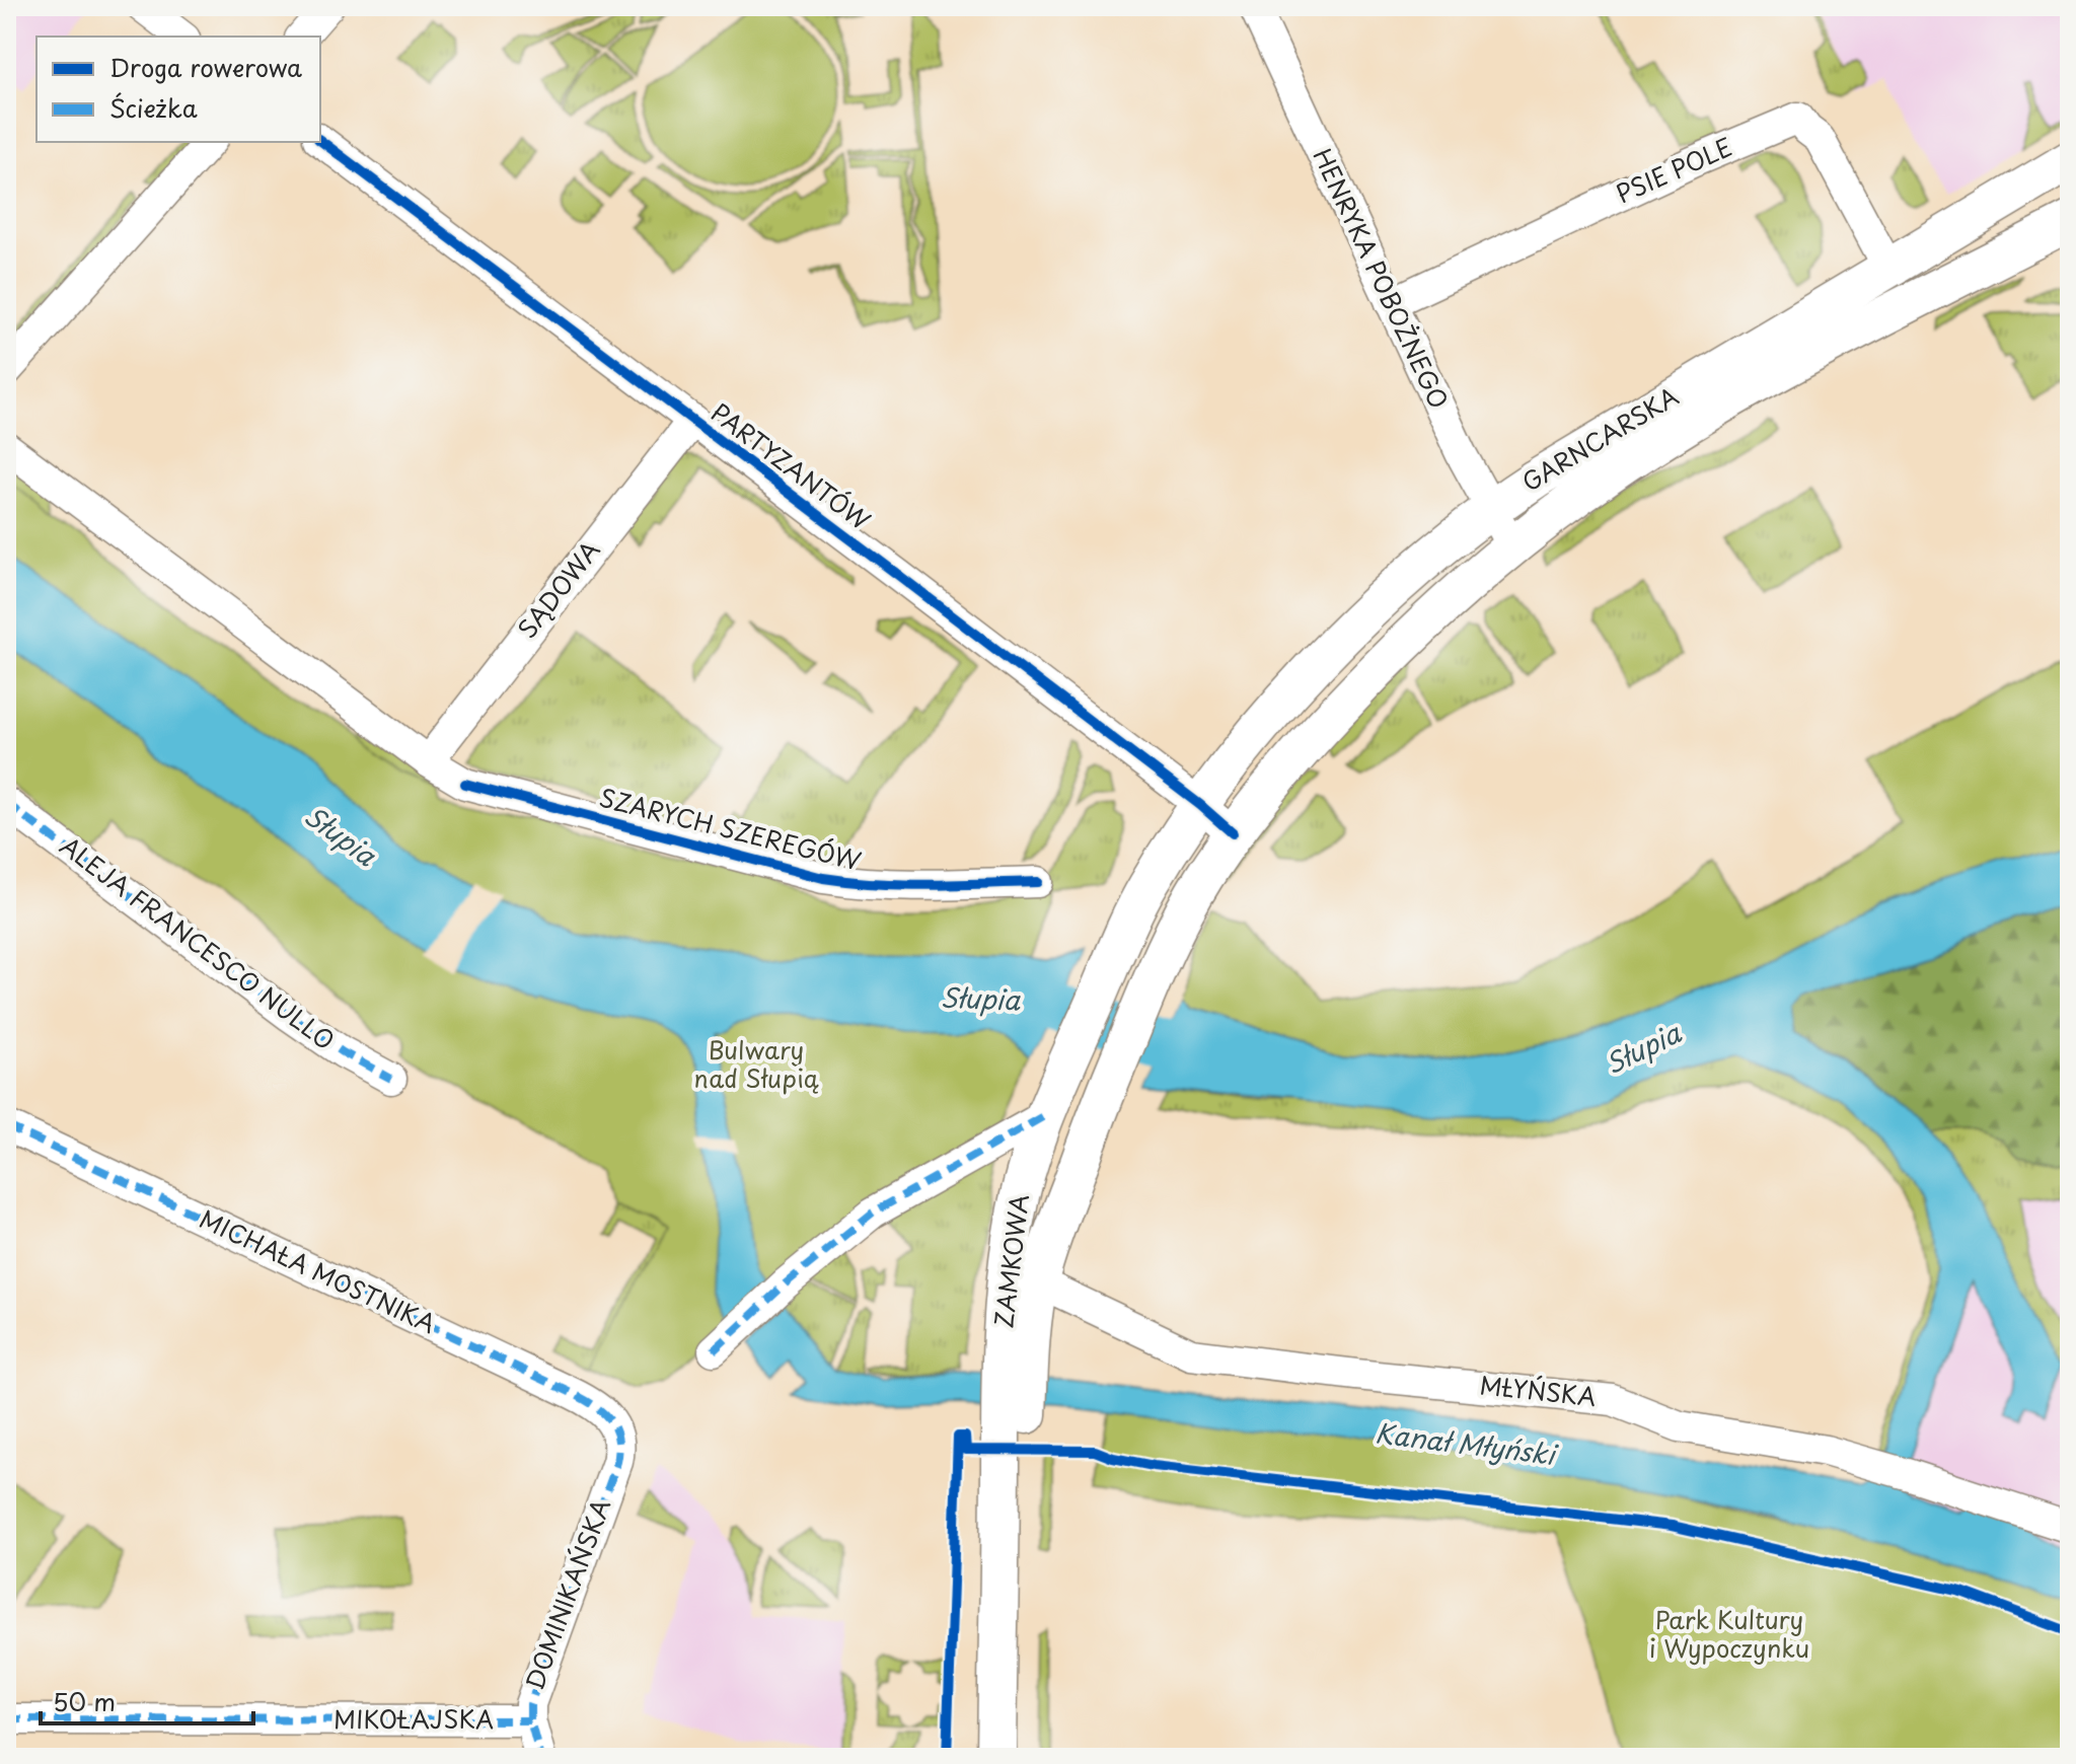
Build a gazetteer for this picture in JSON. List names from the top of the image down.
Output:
{
  "streets": {
    "main road": ["GARNCARSKA", "ZAMKOWA"],
    "street": [
      "PSIE POLE",
      "HENRYKA POBOŻNEGO",
      "PARTYZANTÓW",
      "SĄDOWA",
      "SZARYCH SZEREGÓW",
      "ALEJA FRANCESCO NULLO",
      "MICHAŁA MOSTNIKA",
      "MŁYŃSKA",
      "DOMINIKAŃSKA",
      "MIKOŁAJSKA"
    ]
  },
  "crossings": [
    ["PSIE POLE", "HENRYKA POBOŻNEGO"],
    ["PSIE POLE", "GARNCARSKA"],
    ["HENRYKA POBOŻNEGO", "GARNCARSKA"],
    ["GARNCARSKA", "PARTYZANTÓW"],
    ["GARNCARSKA", "ZAMKOWA"],
    ["PARTYZANTÓW", "SĄDOWA"],
    ["PARTYZANTÓW", "ZAMKOWA"],
    ["SĄDOWA", "SZARYCH SZEREGÓW"],
    ["ZAMKOWA", "MŁYŃSKA"],
    ["MICHAŁA MOSTNIKA", "DOMINIKAŃSKA"],
    ["DOMINIKAŃSKA", "MIKOŁAJSKA"]
  ],
  "water": ["Słupia", "Kanał Młyński"],
  "parks": ["Bulwary nad Słupią", "Park Kultury i Wypoczynku"],
  "legend": ["Droga rowerowa", "Ścieżka"],
  "scale_bar": "50 m"
}
